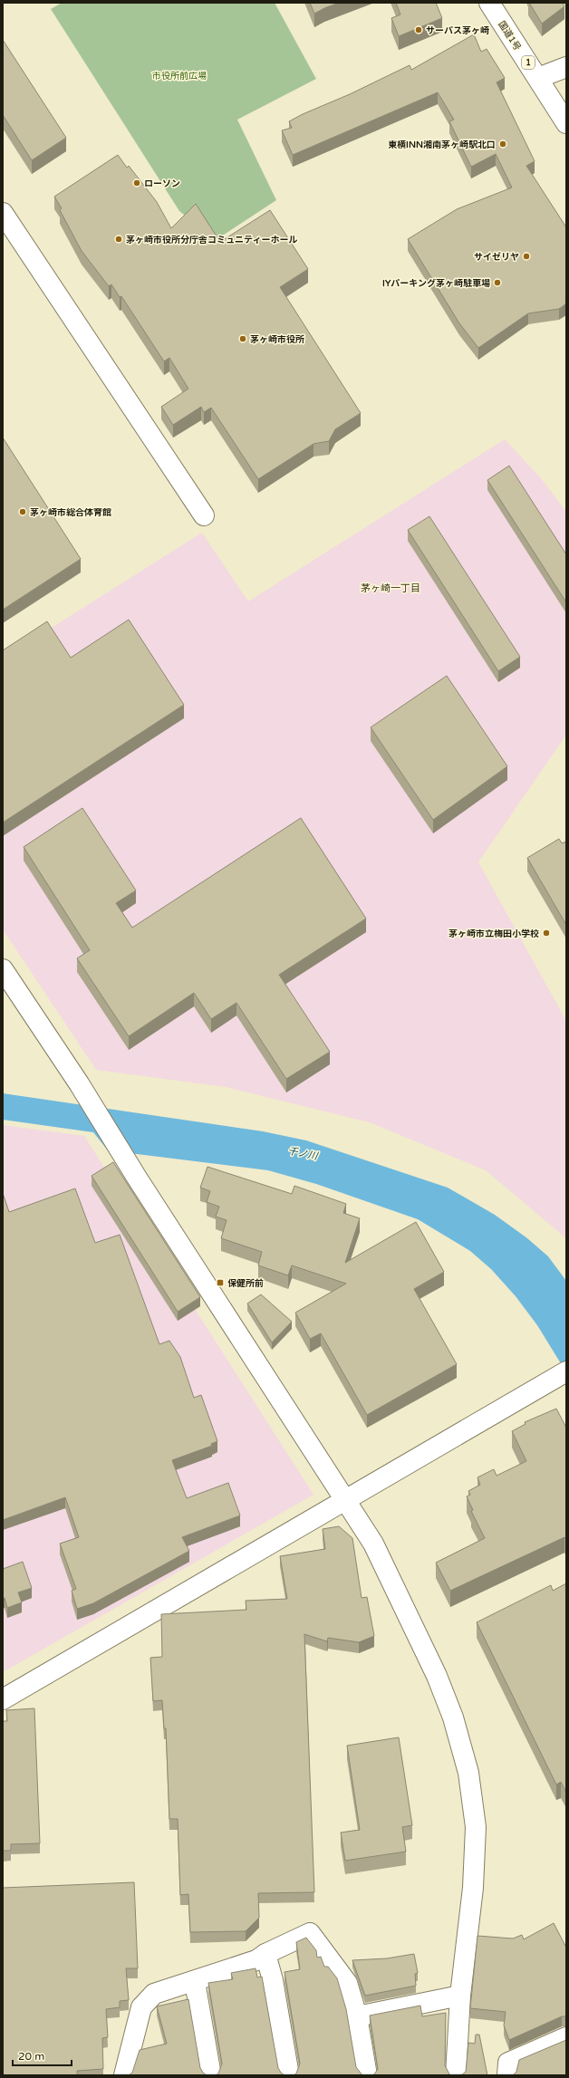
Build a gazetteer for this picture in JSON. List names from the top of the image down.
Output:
{
  "streets": {
    "main road": ["国道1号", "1"]
  },
  "districts": ["茅ヶ崎一丁目"],
  "water": ["千ノ川"],
  "parks": ["市役所前広場"],
  "places": {
    "other": [
      "サーパス茅ヶ崎",
      "東横INN湘南茅ヶ崎駅北口",
      "ローソン",
      "茅ヶ崎市役所分庁舎コミュニティーホール",
      "サイゼリヤ",
      "IYパーキング茅ヶ崎駐車場",
      "茅ヶ崎市役所",
      "茅ヶ崎市総合体育館",
      "茅ヶ崎市立梅田小学校"
    ],
    "transit": ["保健所前"]
  },
  "scale_bar": "20 m"
}
